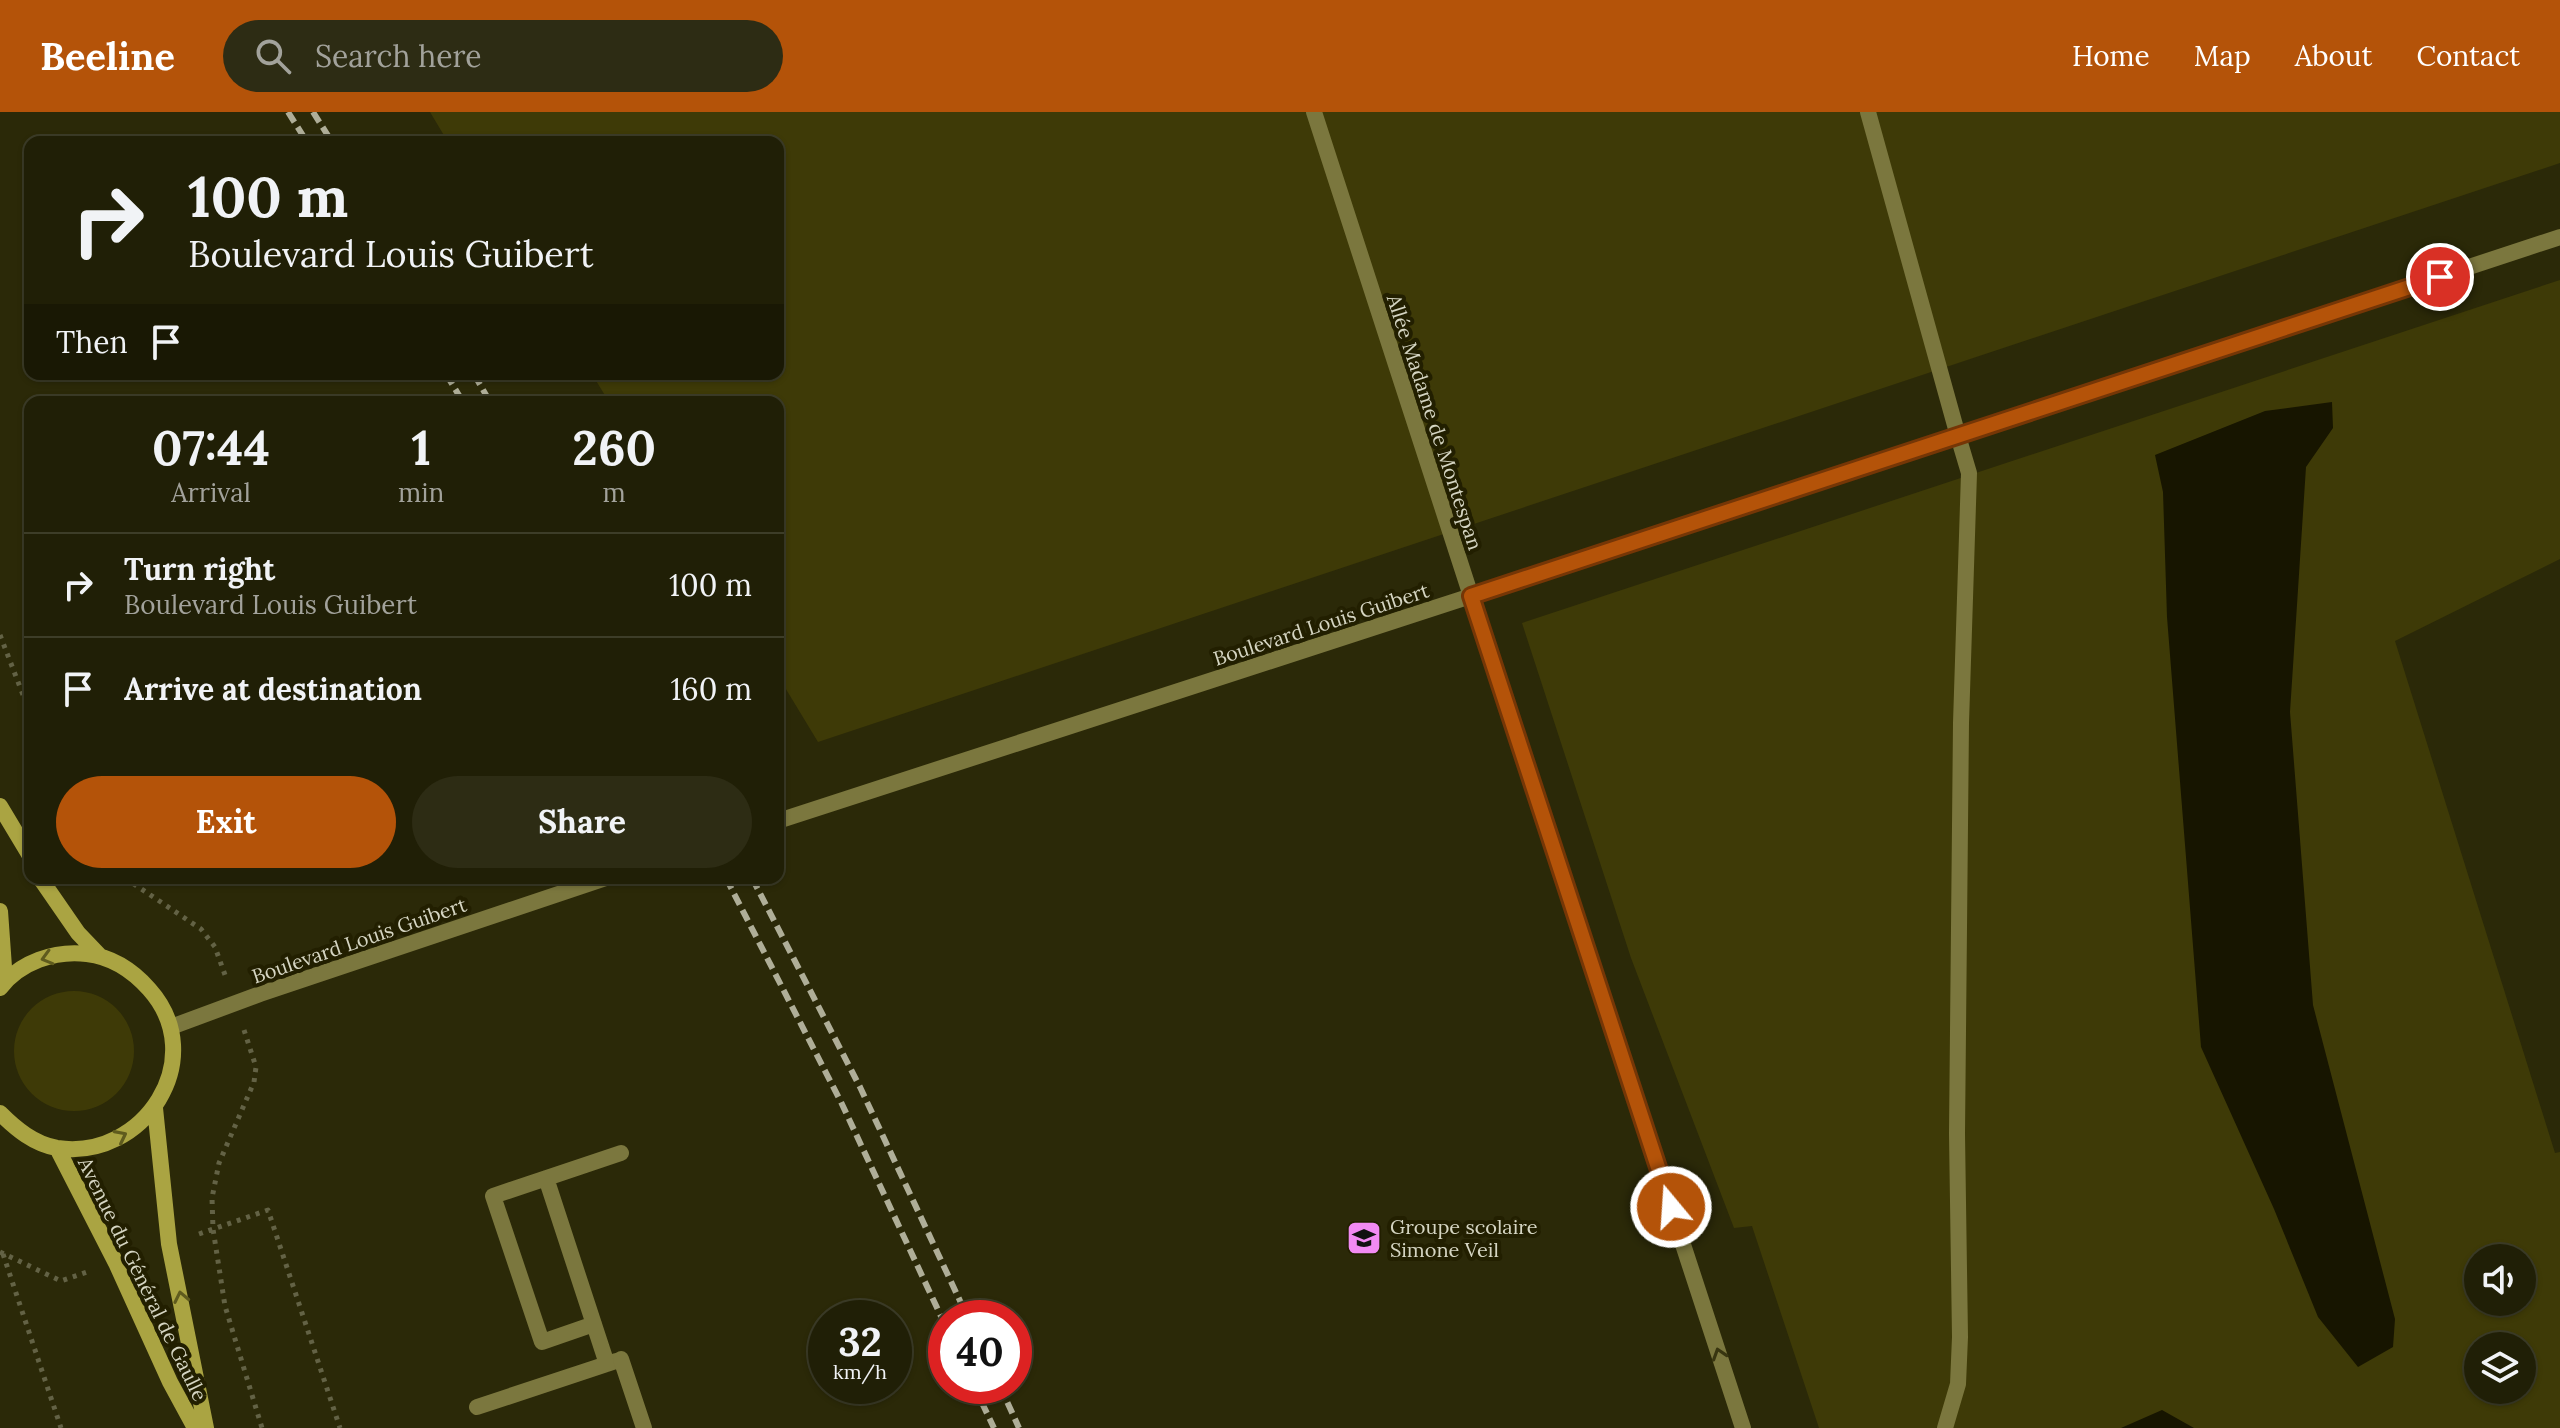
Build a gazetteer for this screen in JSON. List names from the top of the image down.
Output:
{
  "streets": {
    "main road": ["Avenue du Général de Gaulle"],
    "street": ["Allée Madame de Montespan", "Boulevard Louis Guibert"]
  },
  "crossings": [
    ["Allée Madame de Montespan", "Boulevard Louis Guibert"],
    ["Boulevard Louis Guibert", "Avenue du Général de Gaulle"]
  ],
  "one_way": ["Allée Madame de Montespan"],
  "places": {
    "school or university": ["Groupe scolaire Simone Veil"]
  },
  "page": {
    "header": "Beeline",
    "search": "Search here",
    "nav": [
      "Home",
      "Map",
      "About",
      "Contact"
    ],
    "turn": ["100 m", "Boulevard Louis Guibert"],
    "then": "Then",
    "eta": [
      "07:44",
      "Arrival",
      "1",
      "min",
      "260",
      "m"
    ],
    "list": [
      {
        "name": "Turn right",
        "note": "Boulevard Louis Guibert",
        "value": "100 m"
      },
      {
        "name": "Arrive at destination",
        "value": "160 m"
      }
    ],
    "buttons": ["Exit", "Share"],
    "speed": "32 km/h",
    "limit": "40"
  }
}
